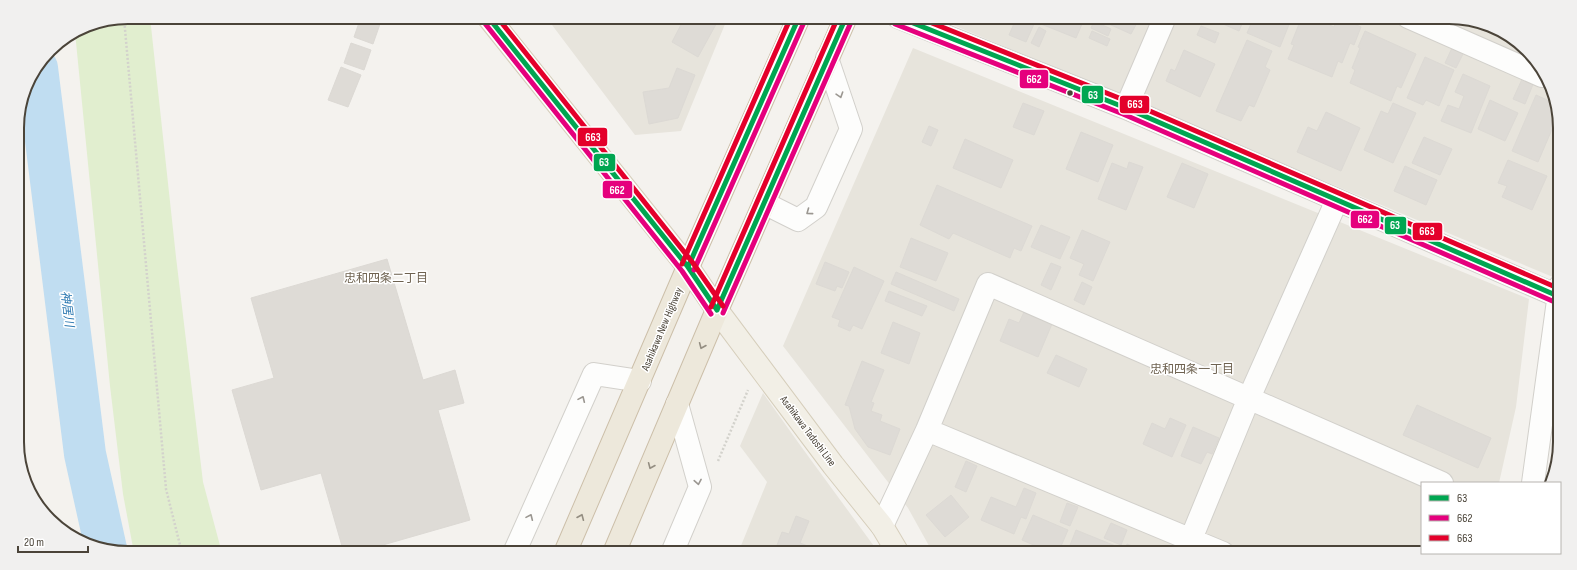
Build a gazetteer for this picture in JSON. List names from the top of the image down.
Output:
{
  "streets": {
    "highway": ["Asahikawa New Highway"],
    "main road": ["Asahikawa Tadoshi Line"]
  },
  "crossings": [
    ["Asahikawa New Highway", "Asahikawa Tadoshi Line"]
  ],
  "districts": ["忠和四条二丁目", "忠和四条一丁目"],
  "water": ["神居川"],
  "lines": ["transit line 63", "transit line 662", "transit line 663"],
  "legend": ["63", "662", "663"],
  "scale_bar": "20 m"
}
